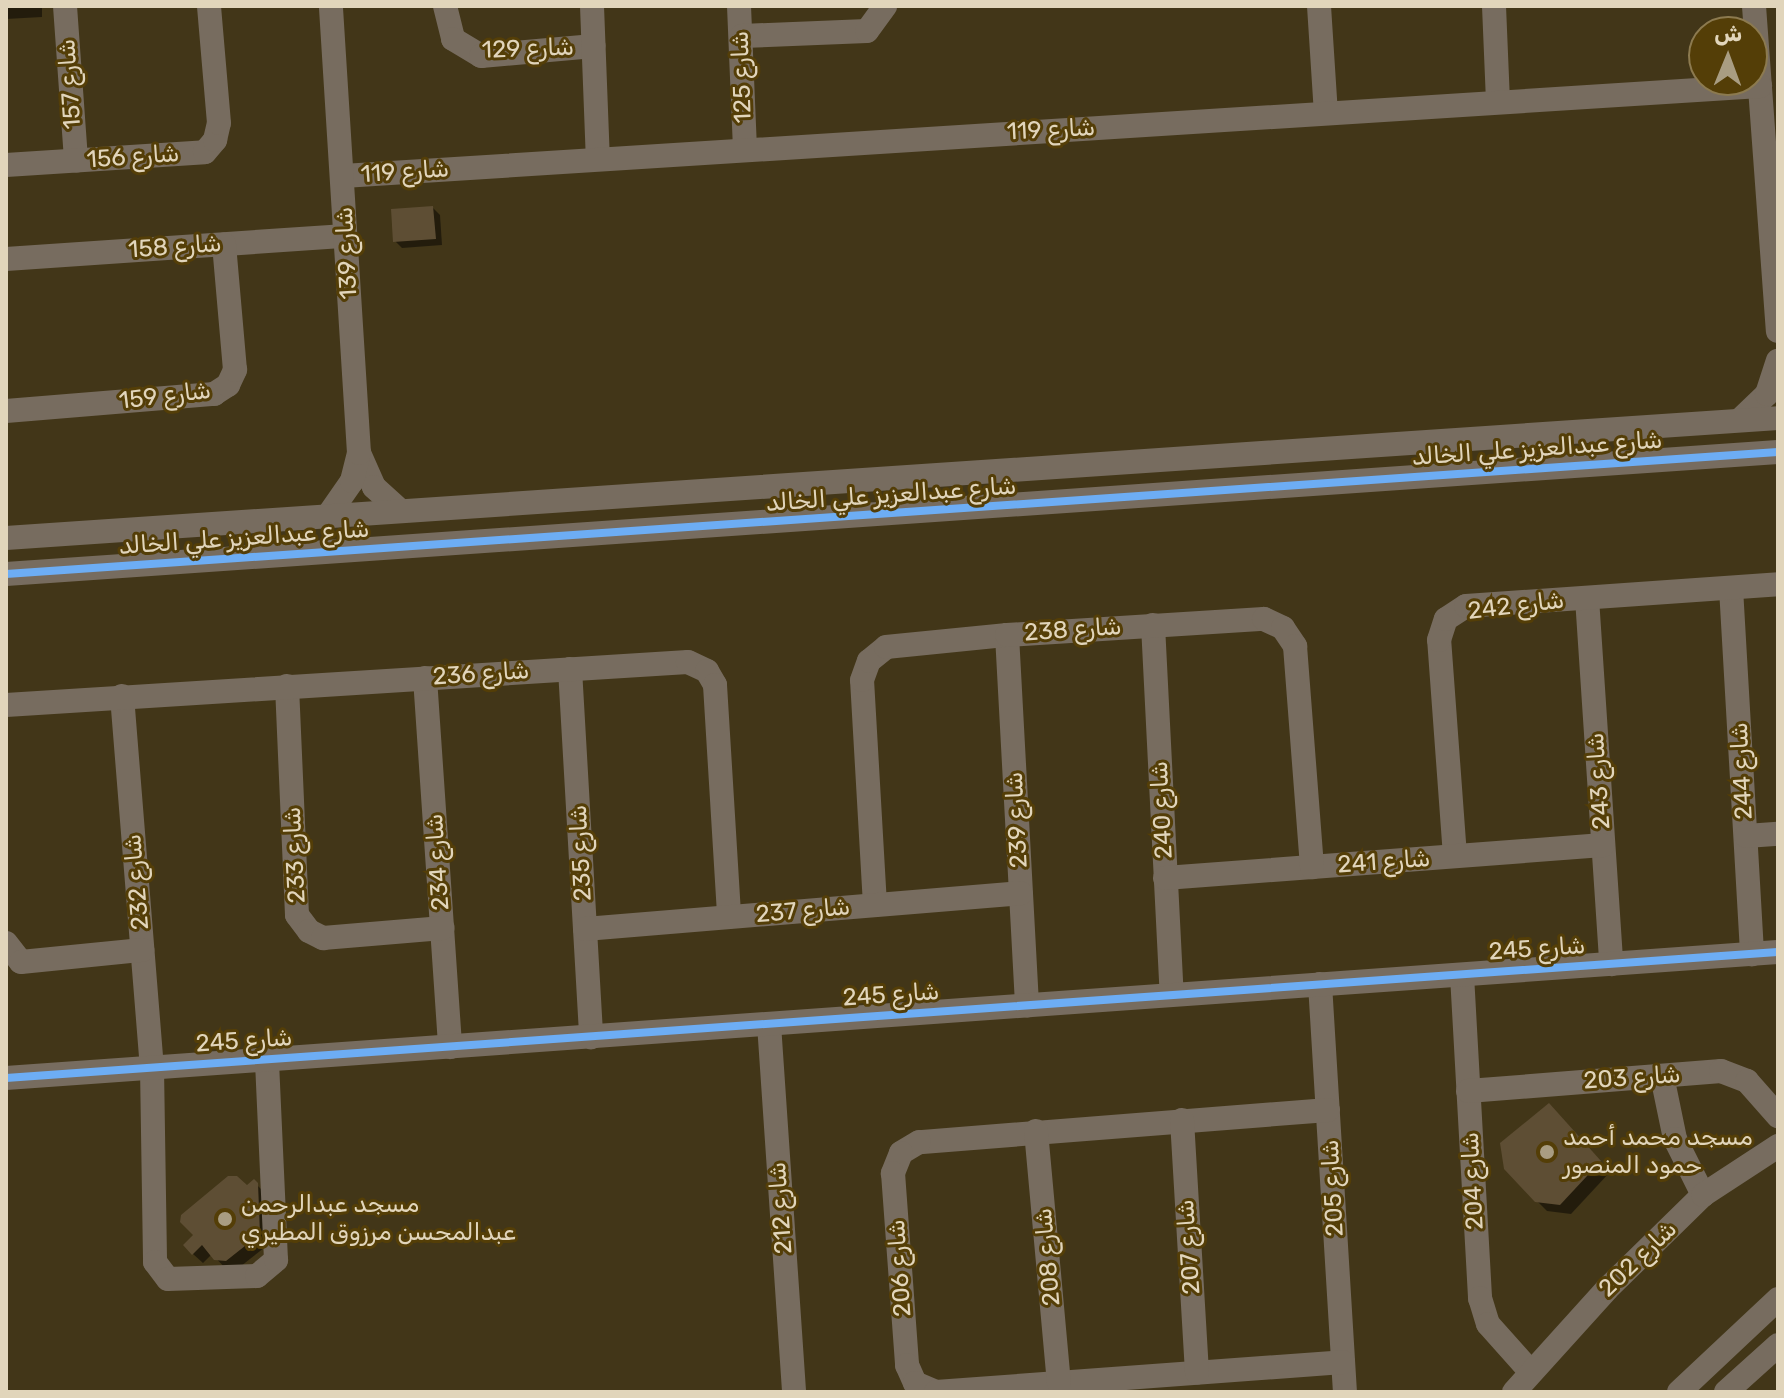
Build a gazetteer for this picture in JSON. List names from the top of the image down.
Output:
{
  "streets": {
    "street": [
      "شارع 129",
      "شارع 125",
      "شارع 157",
      "شارع 119",
      "شارع 156",
      "شارع 158",
      "شارع 139",
      "شارع 159",
      "شارع عبدالعزيز علي الخالد",
      "شارع 242",
      "شارع 238",
      "شارع 236",
      "شارع 244",
      "شارع 243",
      "شارع 240",
      "شارع 239",
      "شارع 235",
      "شارع 233",
      "شارع 234",
      "شارع 241",
      "شارع 232",
      "شارع 237",
      "شارع 245",
      "شارع 203",
      "شارع 204",
      "شارع 205",
      "شارع 212",
      "شارع 207",
      "شارع 208",
      "شارع 202",
      "شارع 206"
    ]
  },
  "crossings": [
    ["شارع 125", "شارع 119"],
    ["شارع 157", "شارع 156"],
    ["شارع 119", "شارع 139"],
    ["شارع 158", "شارع 139"],
    ["شارع 158", "شارع 159"],
    ["شارع 139", "شارع عبدالعزيز علي الخالد"],
    ["شارع 242", "شارع 244"],
    ["شارع 242", "شارع 243"],
    ["شارع 242", "شارع 241"],
    ["شارع 238", "شارع 240"],
    ["شارع 238", "شارع 239"],
    ["شارع 238", "شارع 241"],
    ["شارع 238", "شارع 237"],
    ["شارع 236", "شارع 235"],
    ["شارع 236", "شارع 233"],
    ["شارع 236", "شارع 234"],
    ["شارع 236", "شارع 232"],
    ["شارع 236", "شارع 237"],
    ["شارع 244", "شارع 245"],
    ["شارع 243", "شارع 241"],
    ["شارع 243", "شارع 245"],
    ["شارع 240", "شارع 241"],
    ["شارع 240", "شارع 245"],
    ["شارع 239", "شارع 237"],
    ["شارع 239", "شارع 245"],
    ["شارع 235", "شارع 237"],
    ["شارع 235", "شارع 245"],
    ["شارع 233", "شارع 234"],
    ["شارع 234", "شارع 245"],
    ["شارع 232", "شارع 245"],
    ["شارع 245", "شارع 204"],
    ["شارع 245", "شارع 205"],
    ["شارع 245", "شارع 212"],
    ["شارع 203", "شارع 204"],
    ["شارع 204", "شارع 202"],
    ["شارع 205", "شارع 206"],
    ["شارع 207", "شارع 206"],
    ["شارع 208", "شارع 206"]
  ],
  "places": ["مسجد محمد أحمد حمود المنصور", "مسجد عبدالرحمن عبدالمحسن مرزوق المطيري"],
  "north": "top"
}
